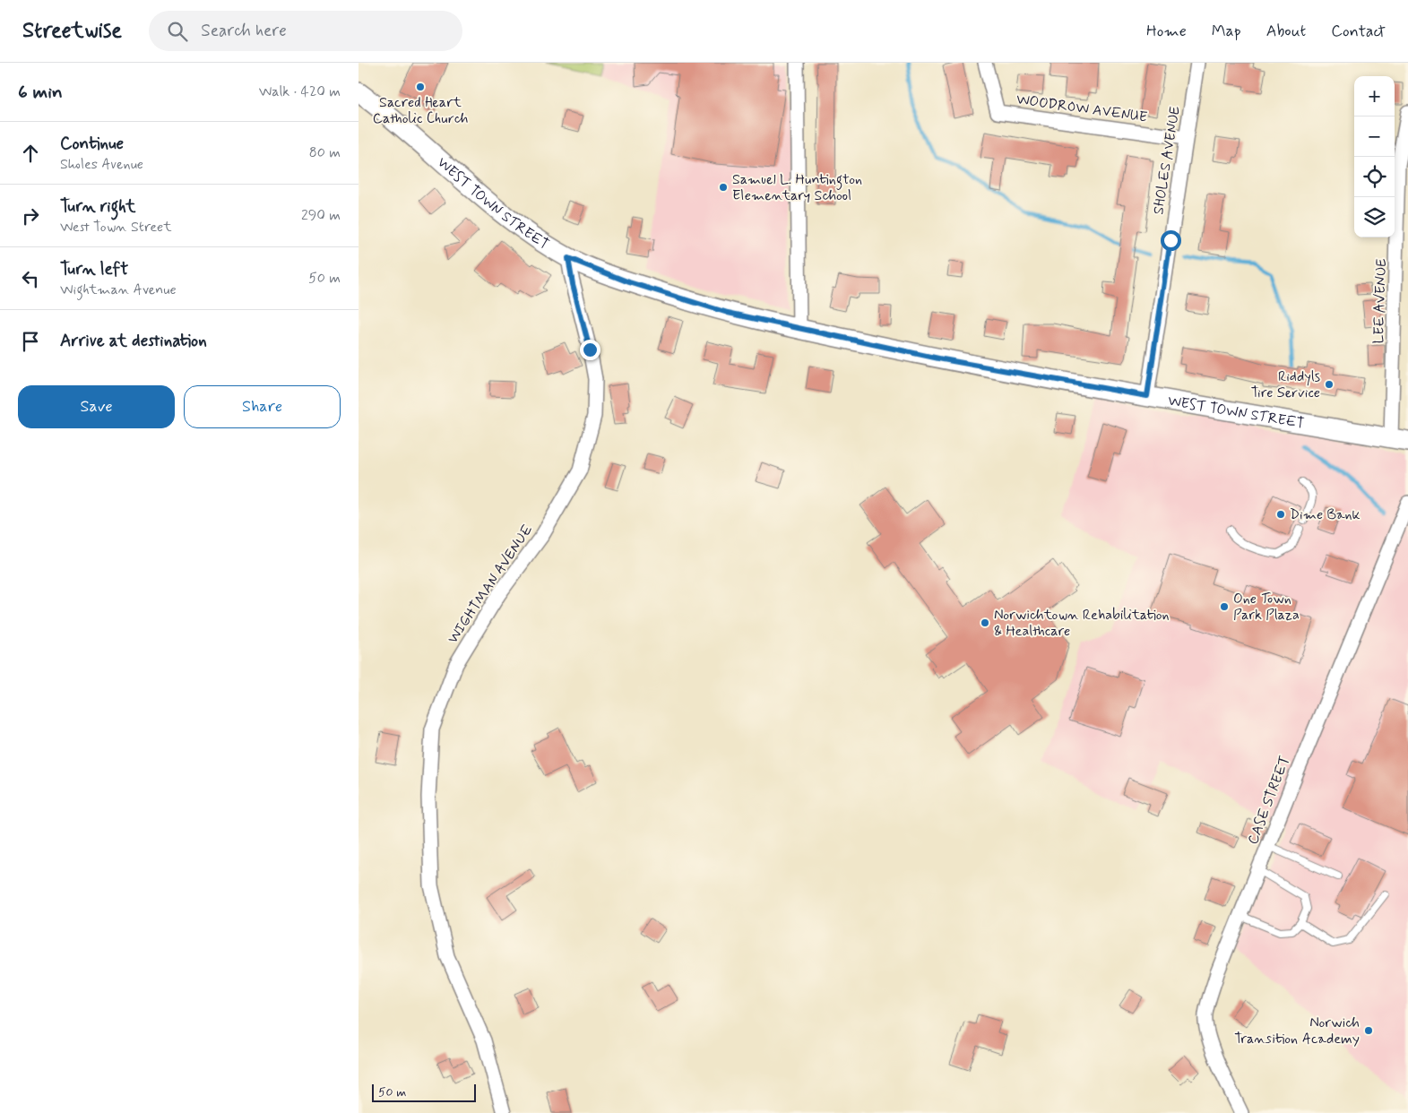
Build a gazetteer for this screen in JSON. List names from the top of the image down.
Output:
{
  "streets": {
    "main road": ["WEST TOWN STREET"],
    "street": [
      "WOODROW AVENUE",
      "SHOLES AVENUE",
      "LEE AVENUE",
      "WIGHTMAN AVENUE",
      "CASE STREET"
    ]
  },
  "crossings": [
    ["WOODROW AVENUE", "SHOLES AVENUE"],
    ["SHOLES AVENUE", "WEST TOWN STREET"],
    ["WEST TOWN STREET", "LEE AVENUE"],
    ["WEST TOWN STREET", "WIGHTMAN AVENUE"]
  ],
  "places": [
    "Sacred Heart Catholic Church",
    "Samuel L. Huntington Elementary School",
    "Riddyls Tire Service",
    "Dime Bank",
    "One Town Park Plaza",
    "Norwichtown Rehabilitation & Healthcare",
    "Norwich Transition Academy"
  ],
  "scale_bar": "50 m",
  "page": {
    "header": "Streetwise",
    "search": "Search here",
    "nav": [
      "Home",
      "Map",
      "About",
      "Contact"
    ],
    "heading": ["6 min", "Walk · 420 m"],
    "map_buttons": ["+", "−"],
    "list": [
      ["Continue", "Sholes Avenue", "80 m"],
      ["Turn right", "West Town Street", "290 m"],
      ["Turn left", "Wightman Avenue", "50 m"],
      "Arrive at destination"
    ],
    "buttons": ["Save", "Share"],
    "scale": "50 m"
  }
}
